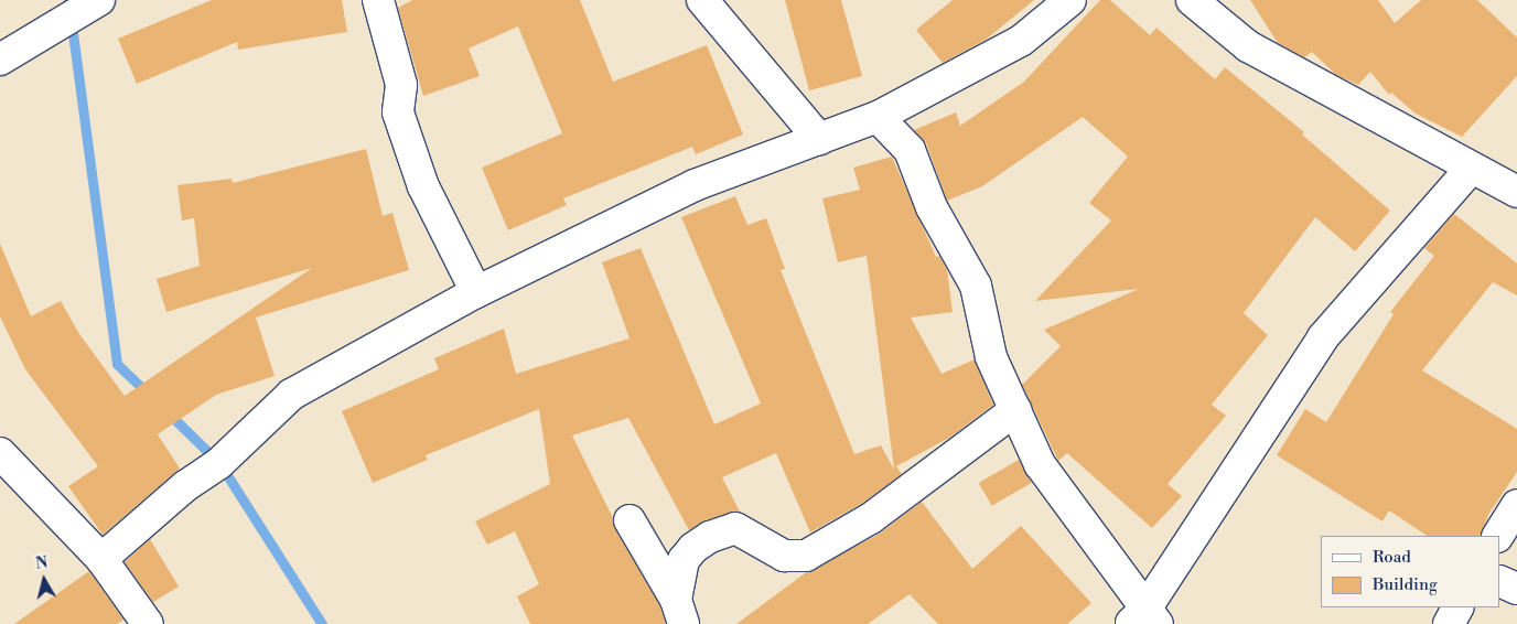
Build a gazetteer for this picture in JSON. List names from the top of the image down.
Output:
{
  "legend": ["Road", "Building"],
  "north": "top"
}
